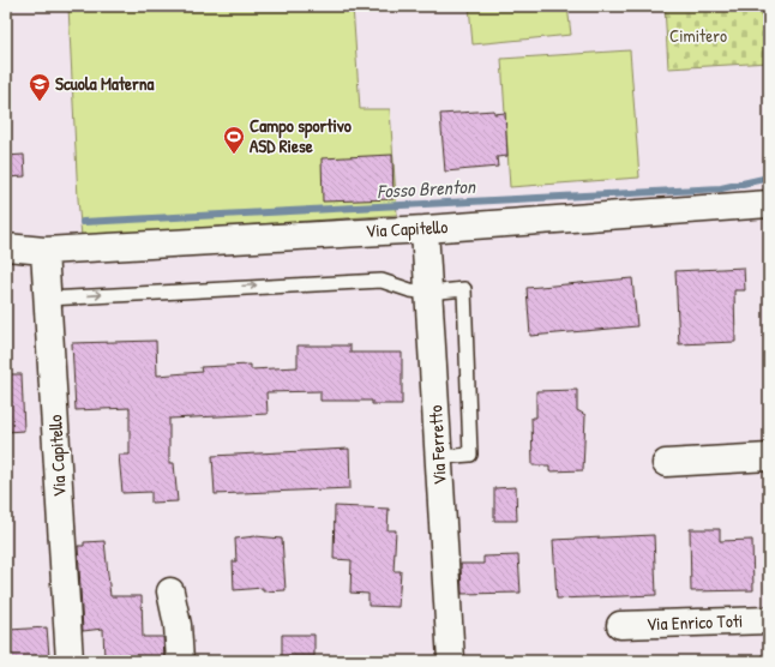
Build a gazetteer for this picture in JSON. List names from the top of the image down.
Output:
{
  "streets": {
    "street": ["Via Capitello", "Via Ferretto", "Via Enrico Toti"]
  },
  "crossings": [
    ["Via Capitello", "Via Ferretto"]
  ],
  "water": ["Fosso Brenton"],
  "parks": ["Cimitero"],
  "places": {
    "school or university": ["Scuola Materna"],
    "sports": ["Campo sportivo ASD Riese"]
  }
}
